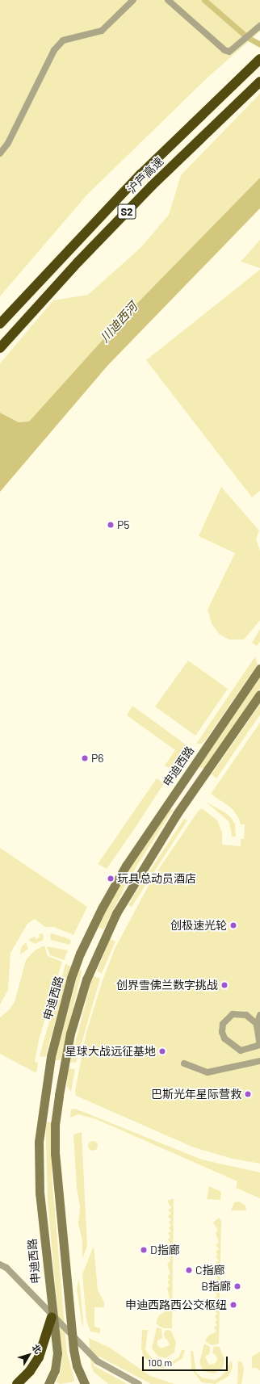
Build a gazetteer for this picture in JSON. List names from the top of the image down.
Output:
{
  "streets": {
    "highway": ["沪芦高速", "S2"],
    "street": ["申迪西路"]
  },
  "water": ["川迪西河"],
  "places": [
    "P5",
    "P6",
    "玩具总动员酒店",
    "创极速光轮",
    "创界雪佛兰数字挑战",
    "星球大战远征基地",
    "巴斯光年星际营救",
    "D指廊",
    "C指廊",
    "B指廊",
    "申迪西路西公交枢纽"
  ],
  "scale_bar": "100 m",
  "north": "top right"
}
